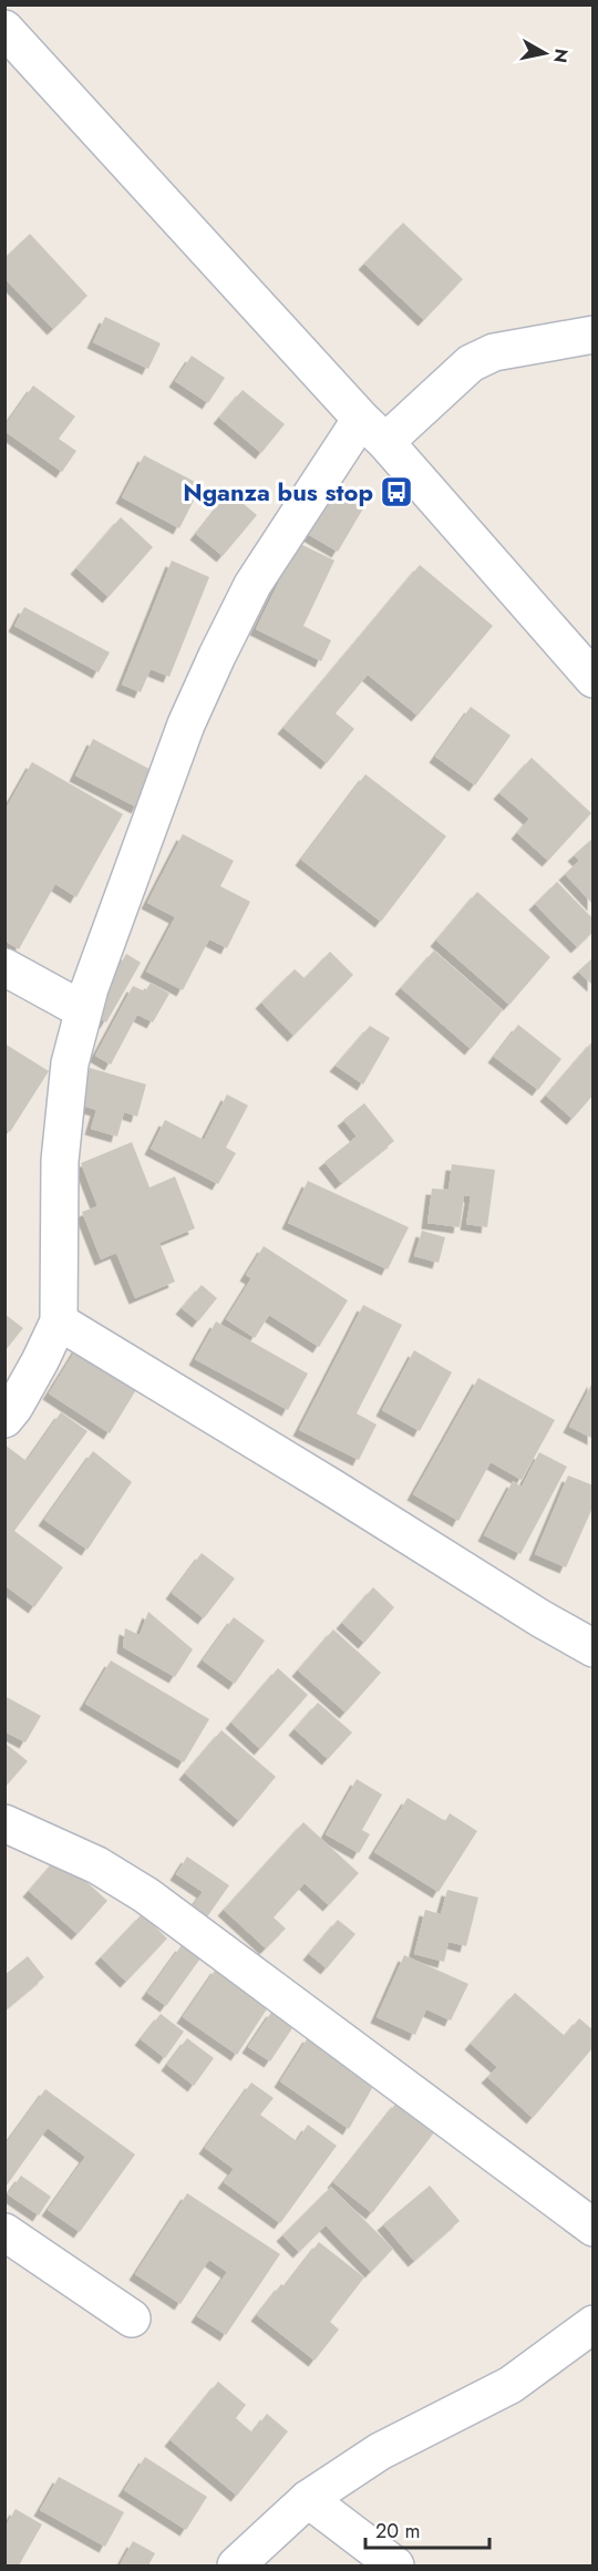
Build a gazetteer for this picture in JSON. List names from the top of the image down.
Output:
{
  "places": {
    "bus stop": ["Nganza bus stop"]
  },
  "scale_bar": "20 m",
  "north": "right"
}
